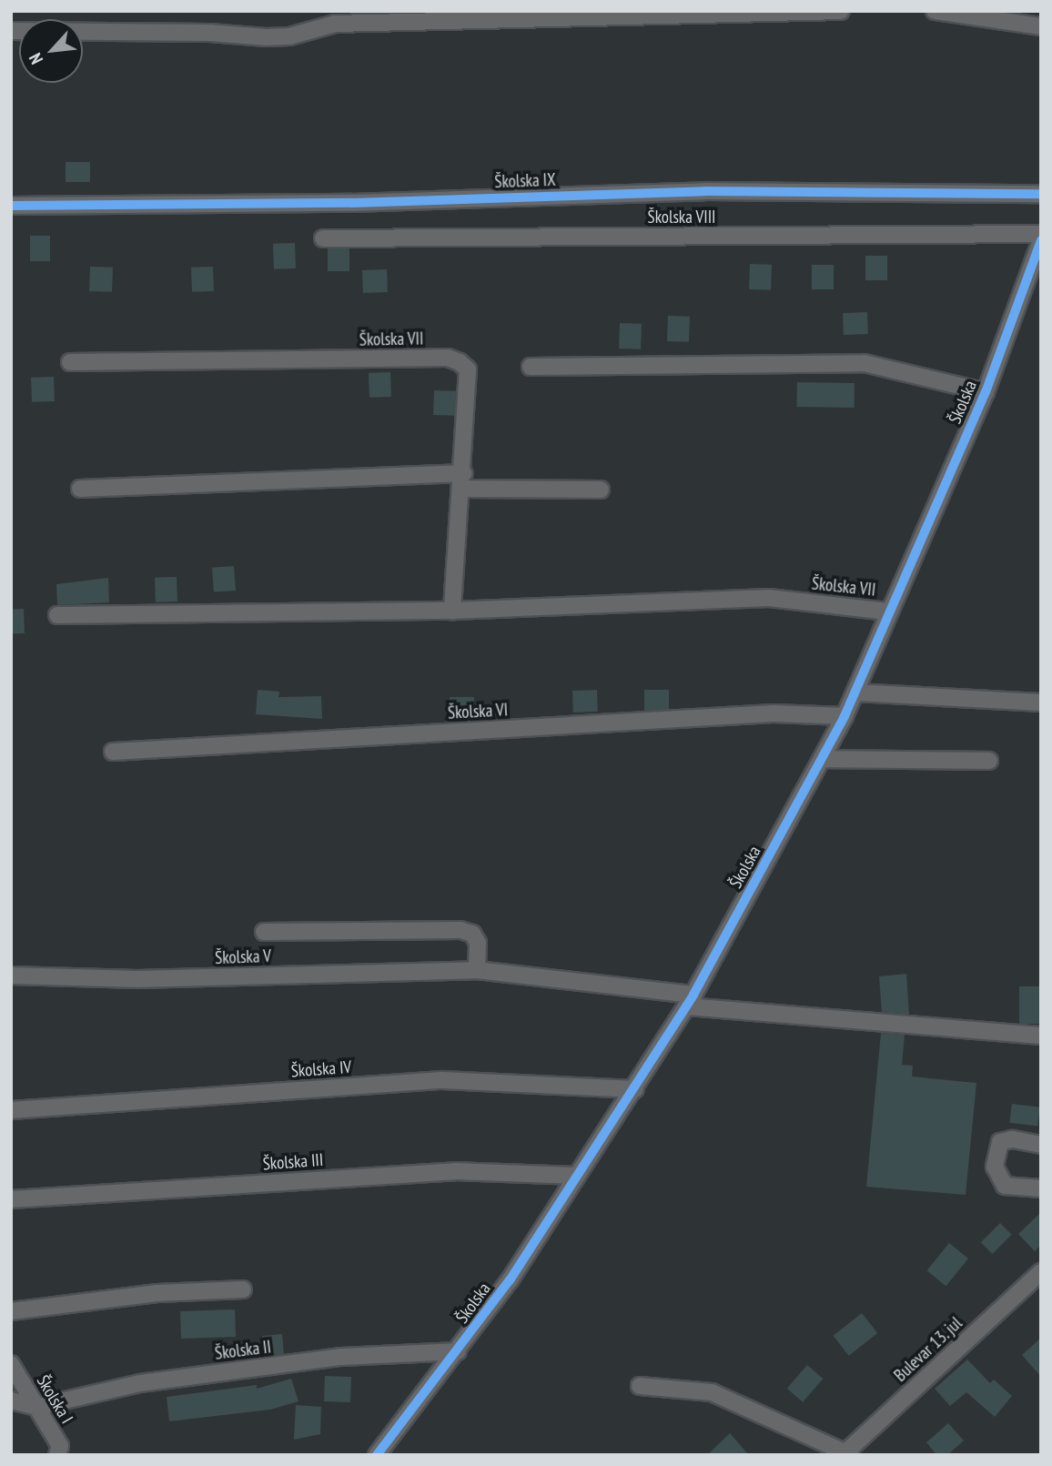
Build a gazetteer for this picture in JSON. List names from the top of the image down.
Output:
{
  "streets": {
    "street": [
      "Školska IX",
      "Školska VIII",
      "Školska VII",
      "Školska",
      "Školska VI",
      "Školska V",
      "Školska IV",
      "Školska III",
      "Bulevar 13. jul",
      "Školska II",
      "Školska I"
    ]
  },
  "crossings": [
    ["Školska VII", "Školska"],
    ["Školska", "Školska VI"],
    ["Školska", "Školska V"],
    ["Školska", "Školska IV"],
    ["Školska", "Školska III"],
    ["Školska", "Školska II"],
    ["Školska II", "Školska I"]
  ],
  "north": "bottom left"
}
